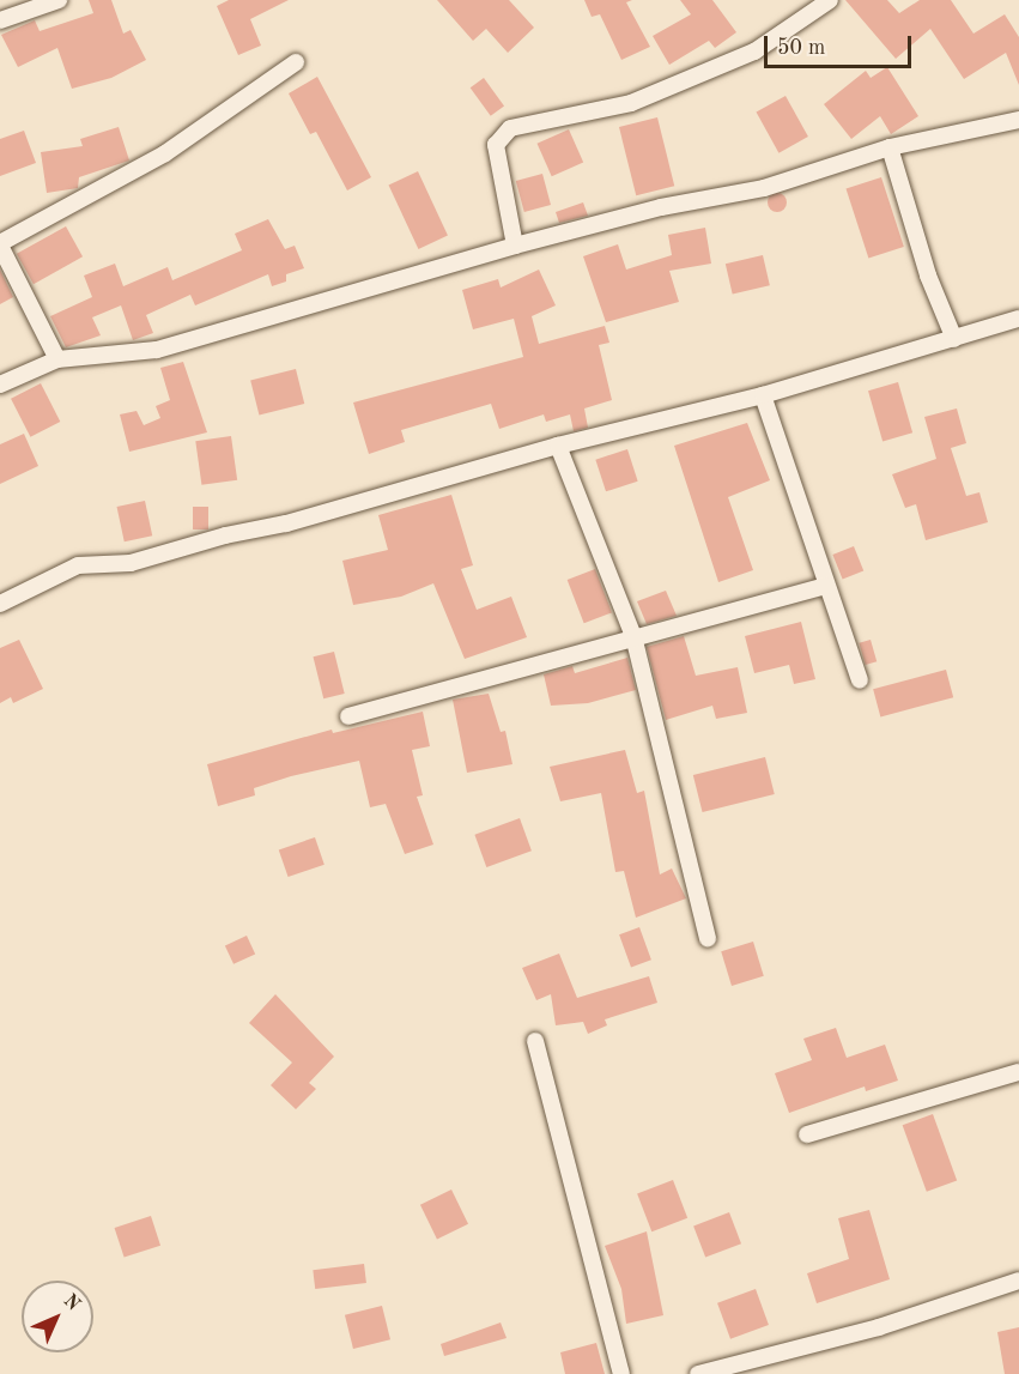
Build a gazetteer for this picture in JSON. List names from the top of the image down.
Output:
{
  "scale_bar": "50 m",
  "north": "top right"
}
